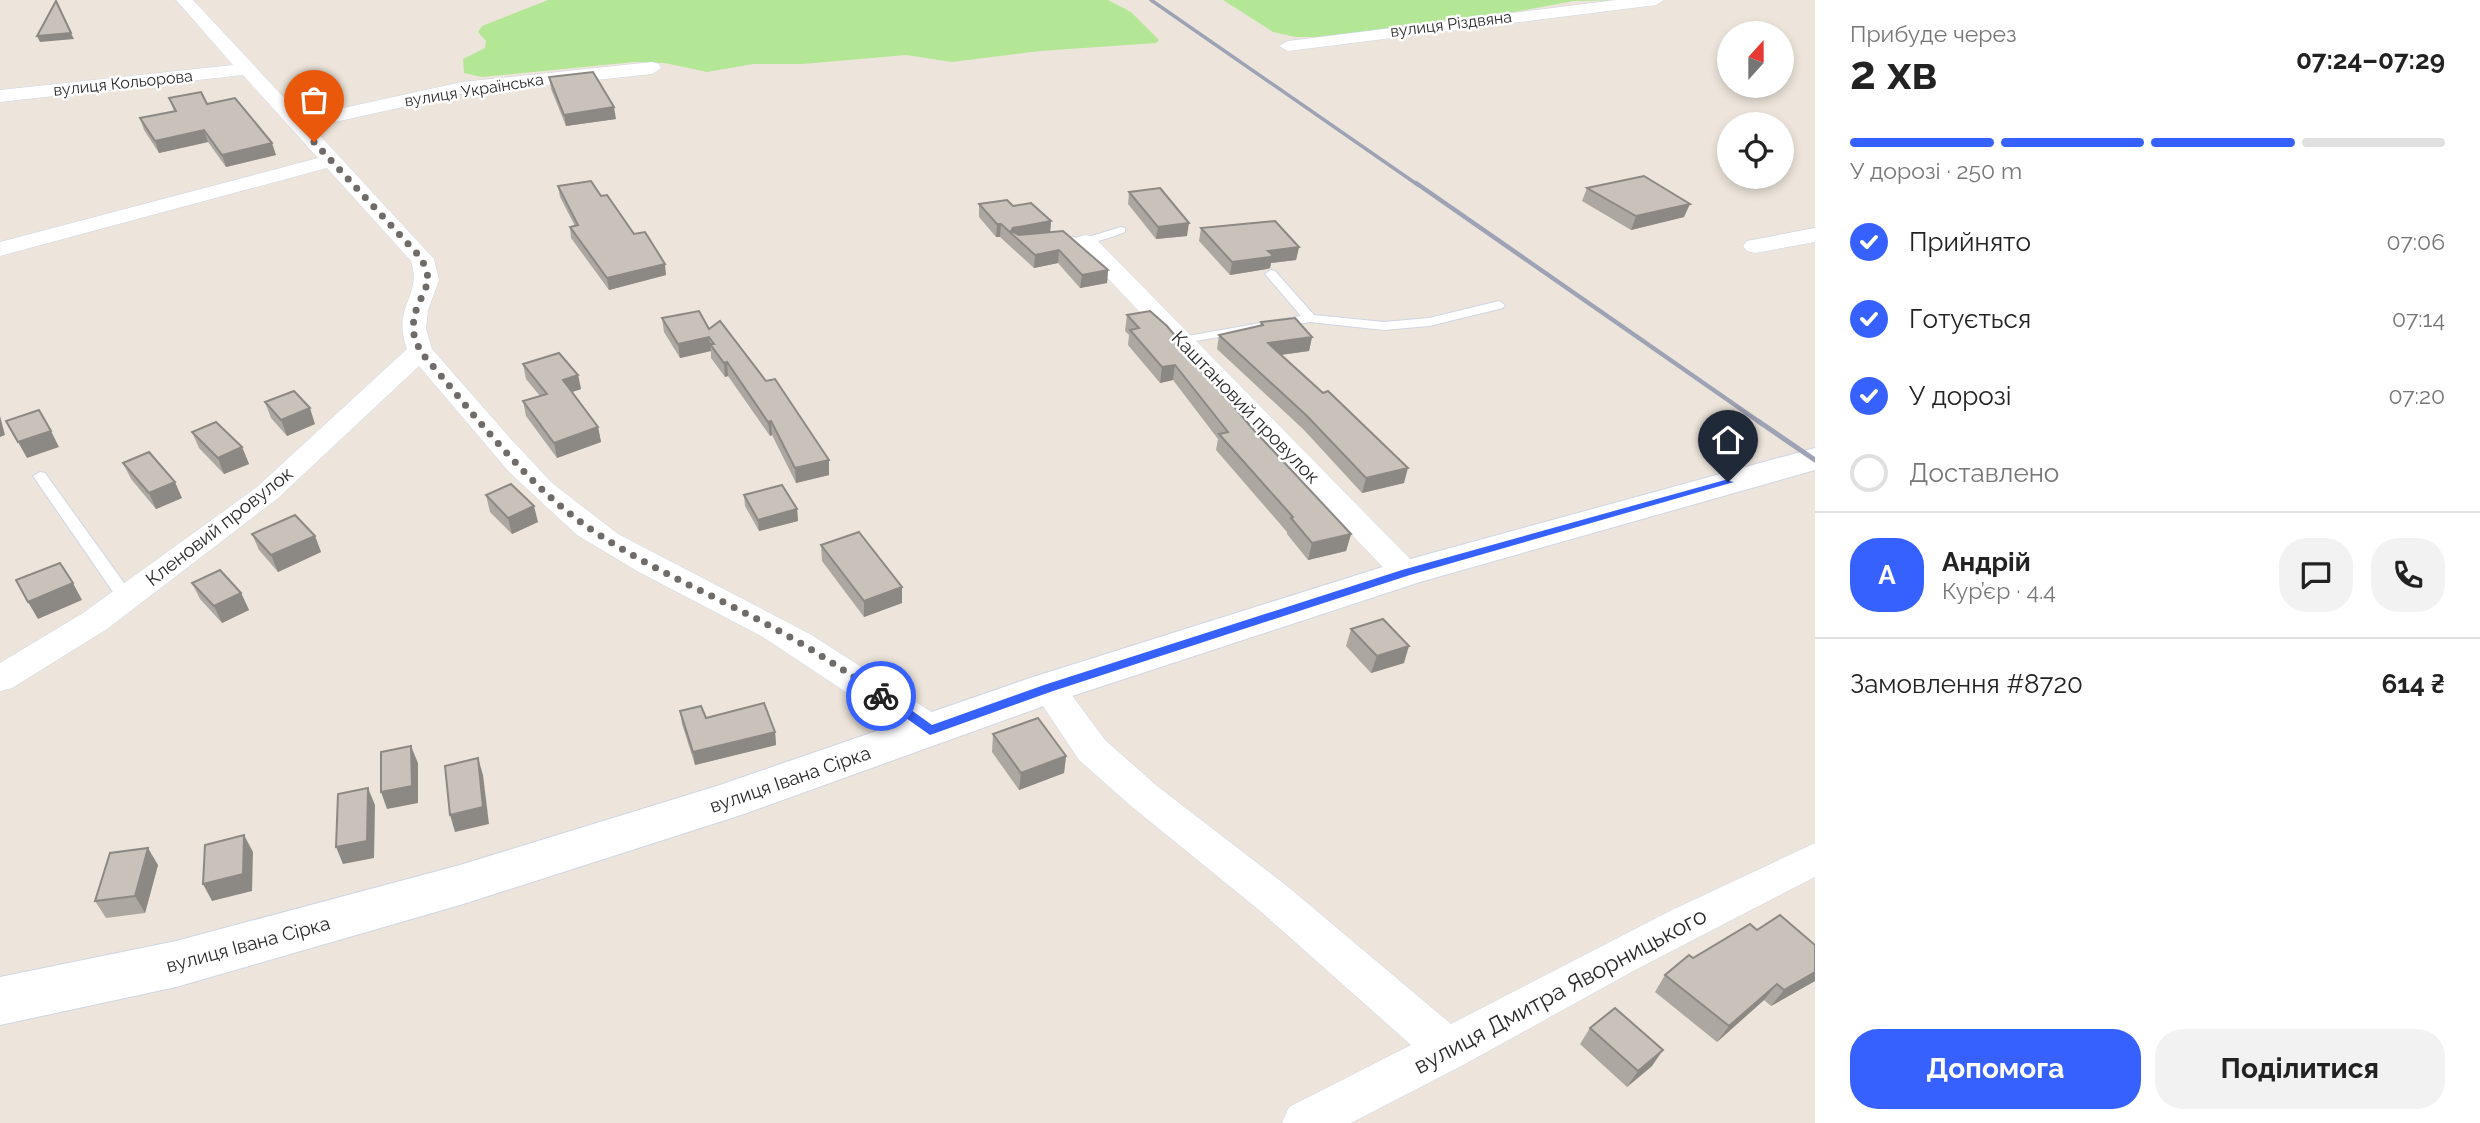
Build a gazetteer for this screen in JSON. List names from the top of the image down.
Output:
{
  "streets": {
    "street": [
      "вулиця Різдвяна",
      "вулиця Кольорова",
      "вулиця Українська",
      "Каштановий провулок",
      "Кленовий провулок",
      "вулиця Івана Сірка",
      "вулиця Дмитра Яворницького"
    ]
  },
  "crossings": [
    ["Каштановий провулок", "вулиця Івана Сірка"]
  ],
  "north": "top",
  "page": {
    "heading": ["2 хв", "Прибуде через", "07:24–07:29"],
    "panel": [
      "Андрій",
      "Кур’єр · 4.4",
      "Замовлення #8720",
      "614 ₴"
    ],
    "bar": "У дорозі · 250 m",
    "list": [
      ["Прийнято", "07:06"],
      ["Готується", "07:14"],
      ["У дорозі", "07:20"],
      "Доставлено"
    ],
    "round": "А",
    "buttons": ["Допомога", "Поділитися"]
  }
}
